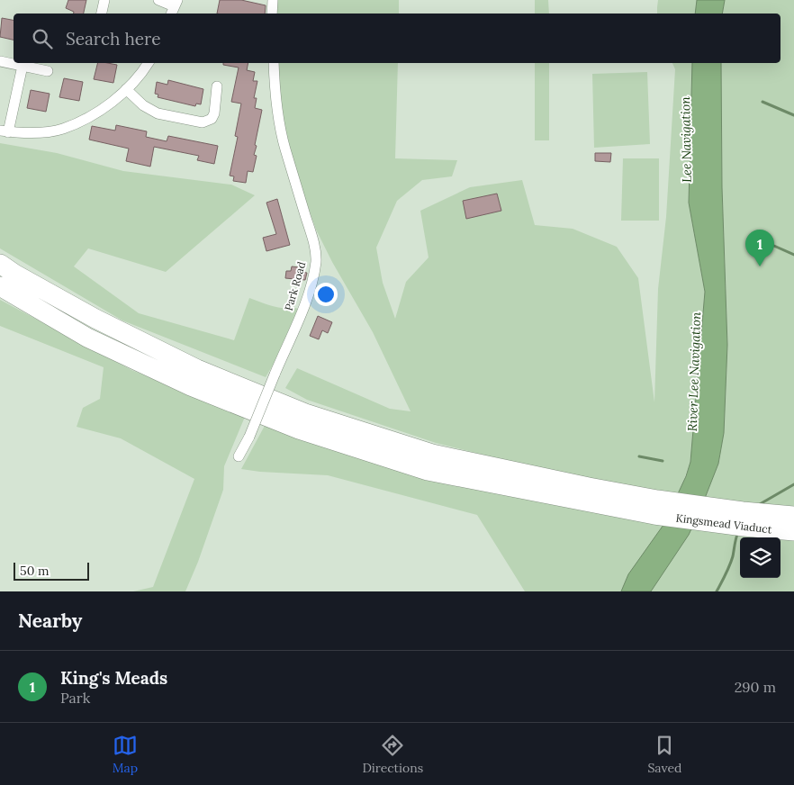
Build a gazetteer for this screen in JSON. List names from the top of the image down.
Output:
{
  "streets": {
    "highway": ["Kingsmead Viaduct"],
    "street": ["Park Road"]
  },
  "water": ["Lee Navigation", "River Lee Navigation"],
  "scale_bar": "50 m",
  "page": {
    "search": "Search here",
    "pins": "1",
    "scale": "50 m",
    "heading": "Nearby",
    "list": [
      {
        "mark": "1",
        "name": "King's Meads",
        "note": "Park",
        "value": "290 m"
      }
    ],
    "nav": ["Map", "Directions", "Saved"]
  }
}
